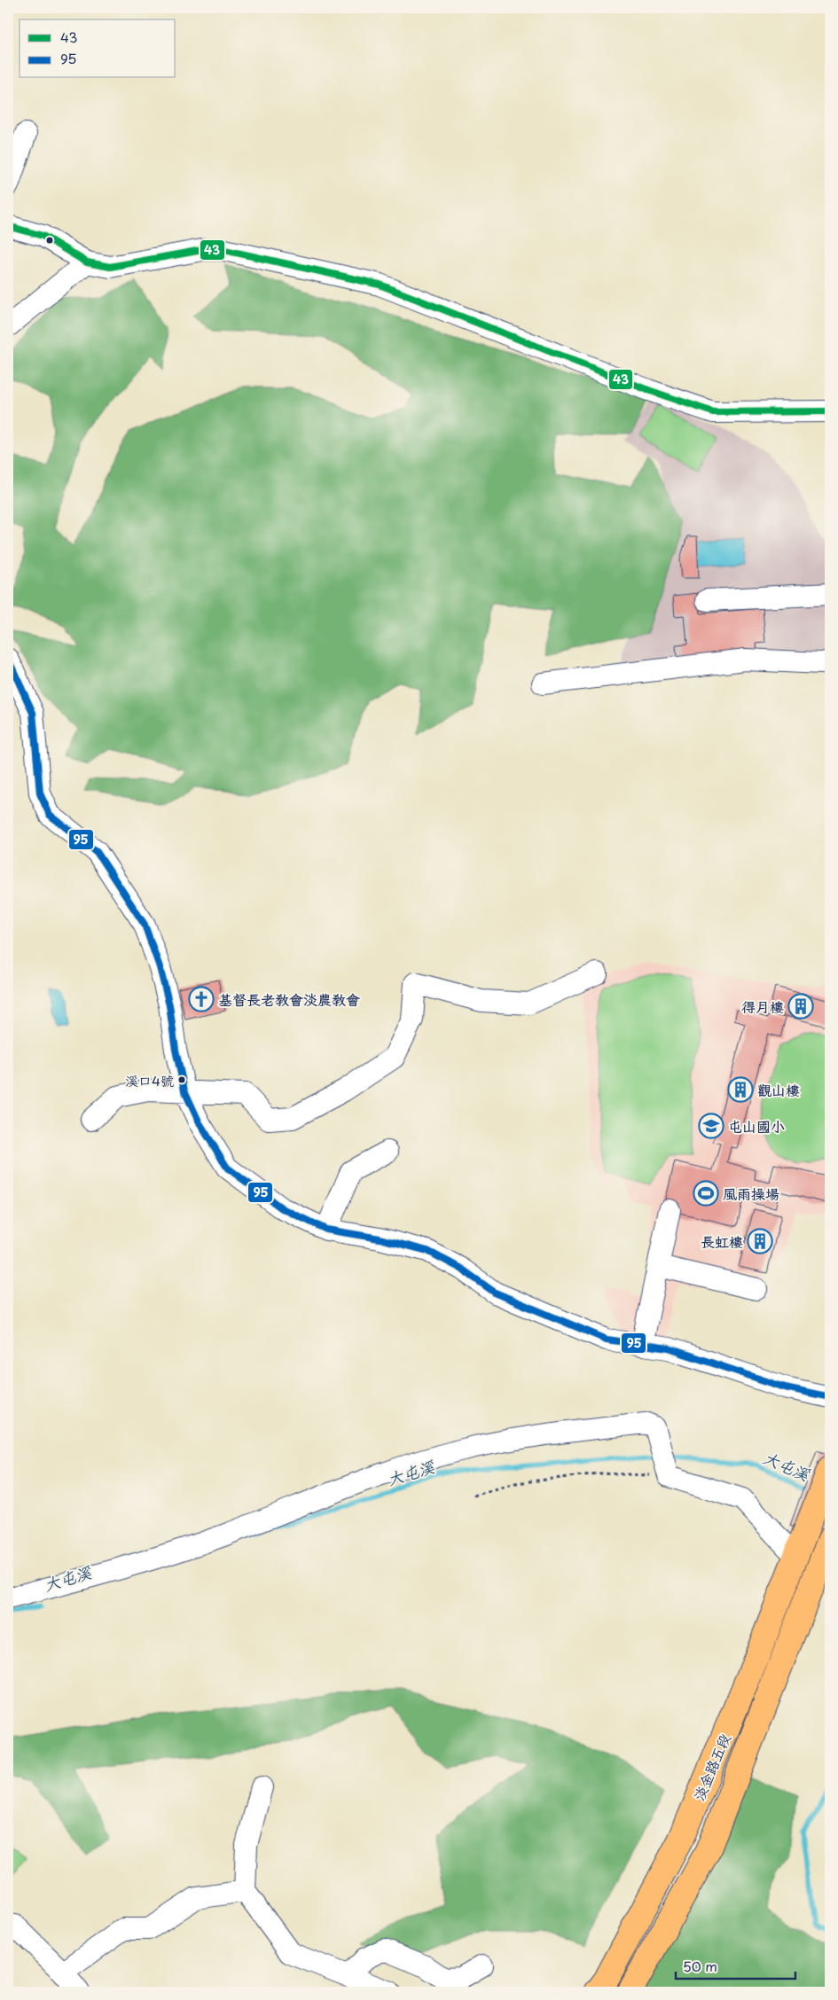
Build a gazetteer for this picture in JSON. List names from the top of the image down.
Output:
{
  "streets": {
    "main road": ["淡金路五段"]
  },
  "water": ["大屯溪"],
  "places": {
    "church": ["基督長老教會淡農教會"],
    "building": ["得月樓", "觀山樓", "長虹樓"],
    "other": ["溪口4號"],
    "school or university": ["屯山國小"],
    "sports": ["風雨操場"]
  },
  "lines": ["transit line 43", "transit line 95"],
  "legend": ["43", "95"],
  "scale_bar": "50 m"
}
